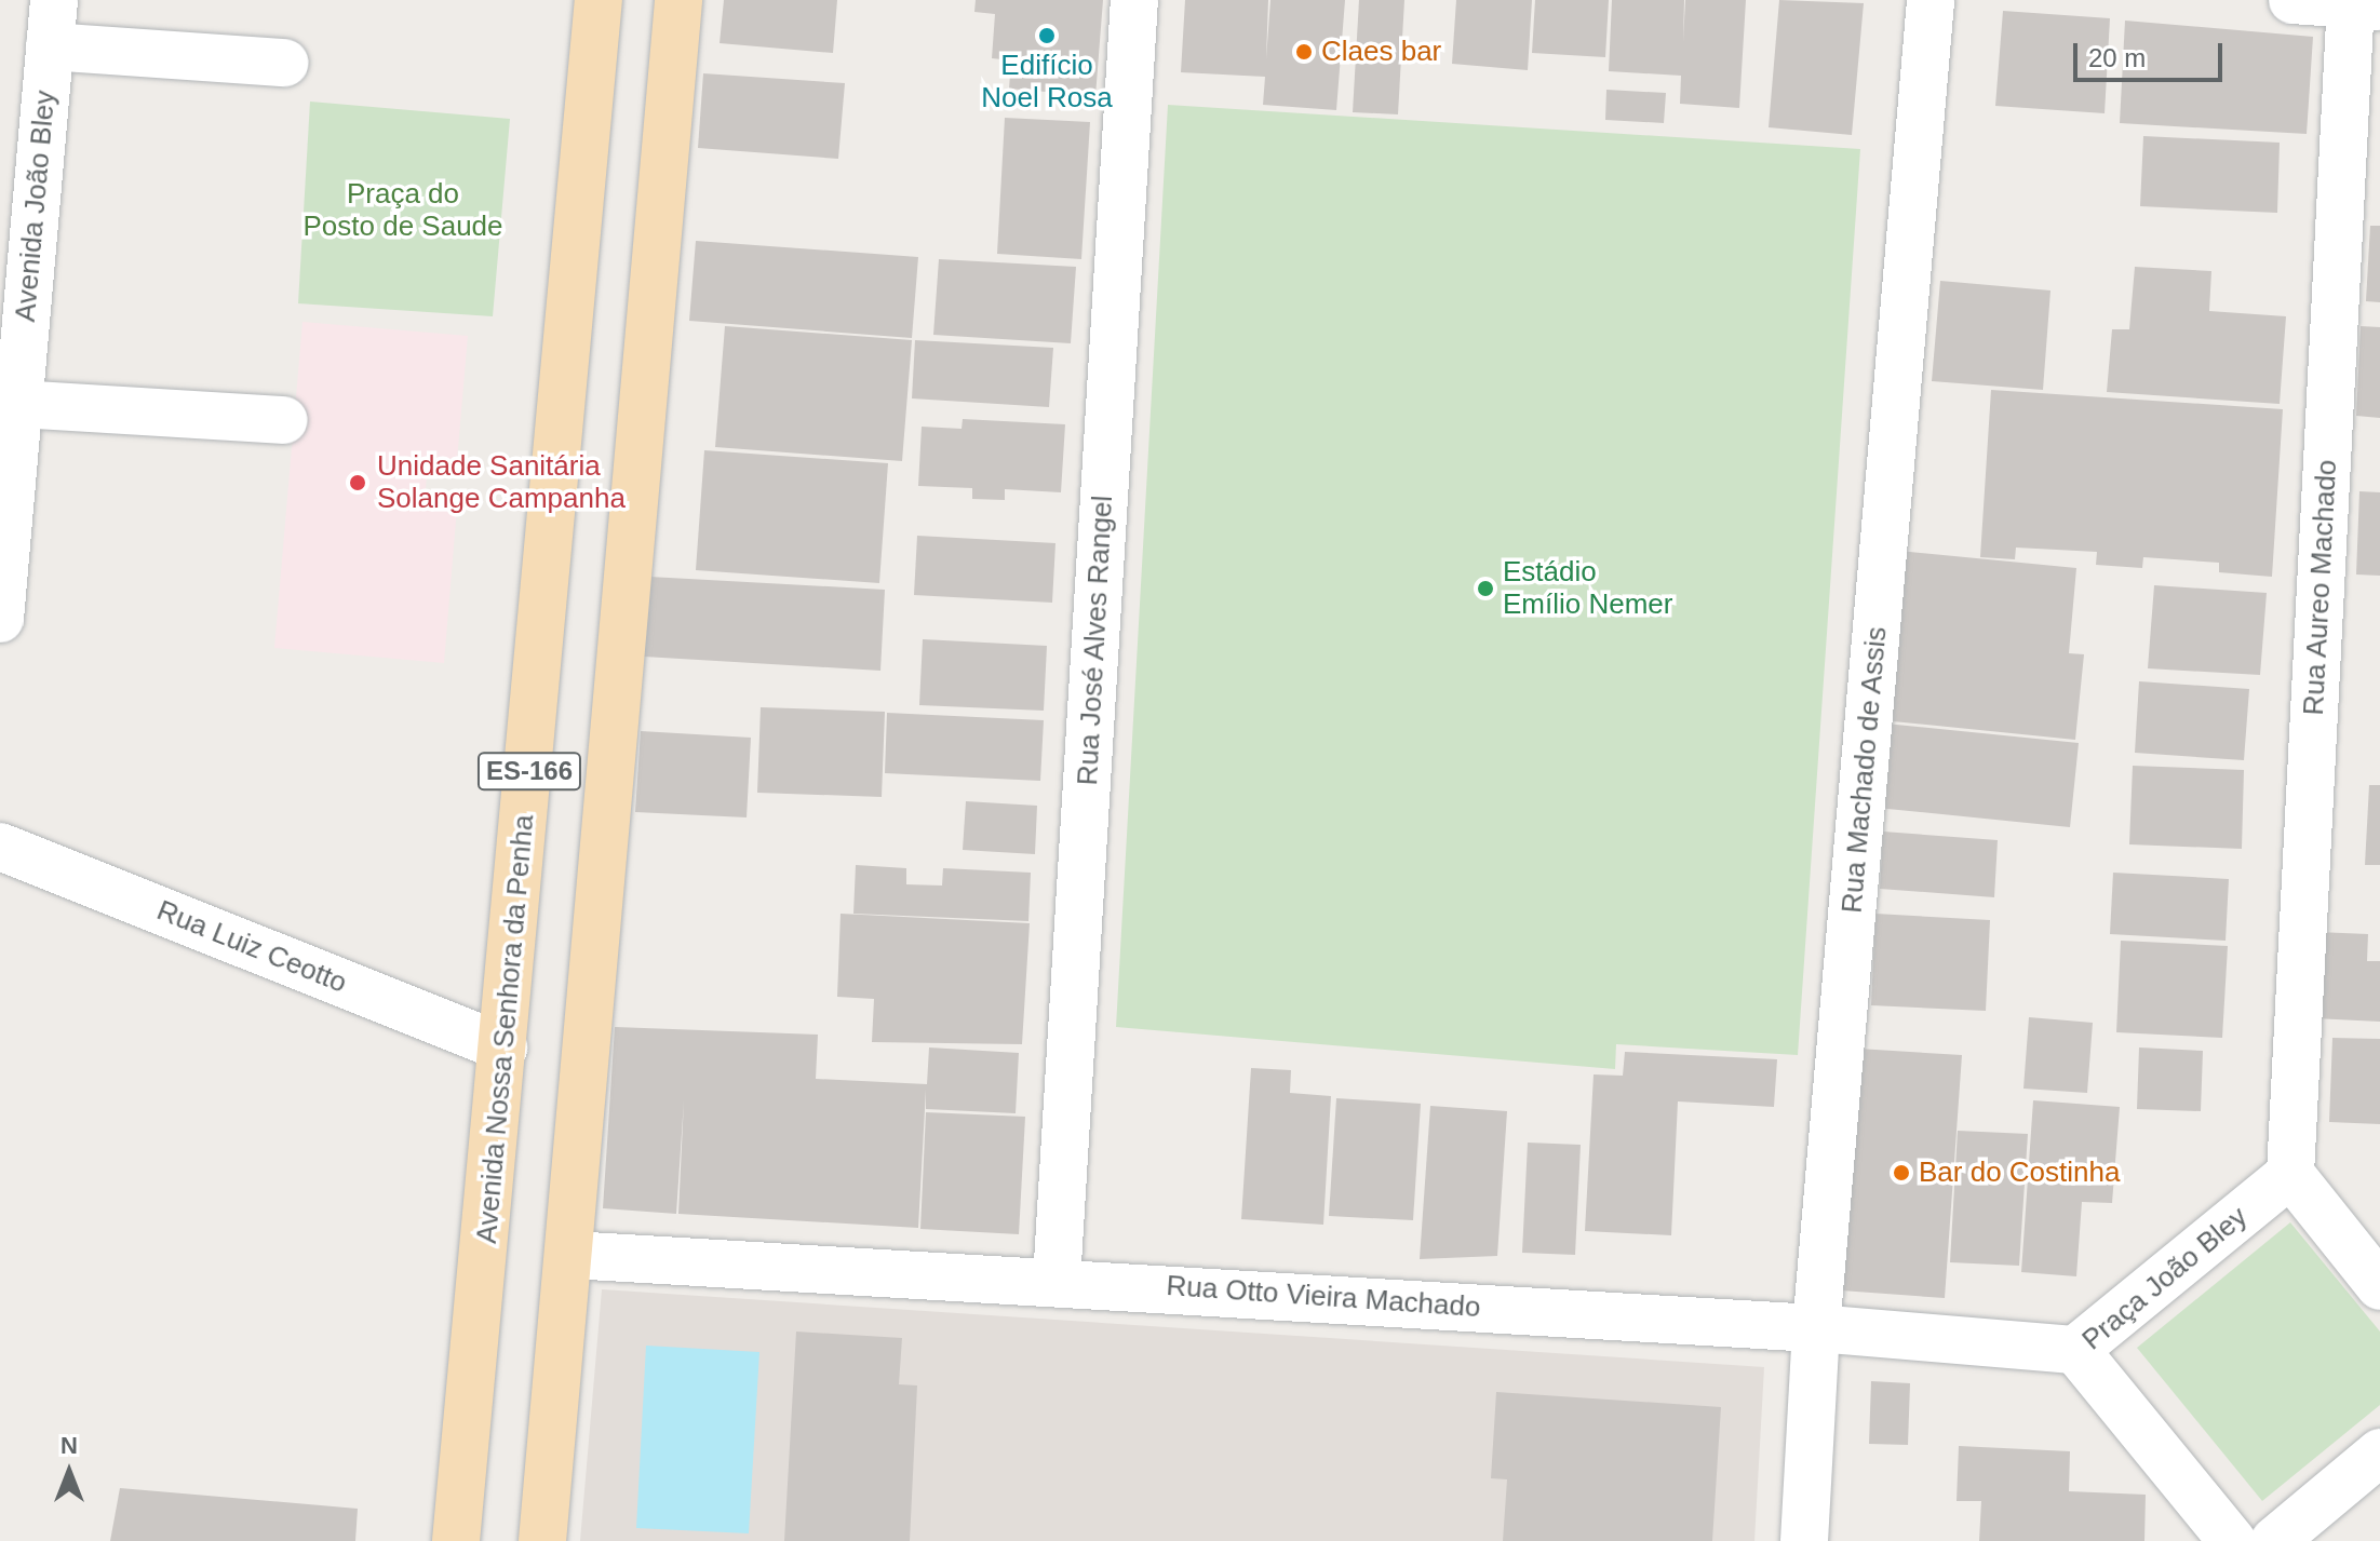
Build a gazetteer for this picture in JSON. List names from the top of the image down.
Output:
{
  "streets": {
    "main road": ["ES-166", "Avenida Nossa Senhora da Penha"],
    "street": [
      "Avenida João Bley",
      "Rua Aureo Machado",
      "Rua José Alves Rangel",
      "Rua Machado de Assis",
      "Rua Luiz Ceotto",
      "Praça João Bley",
      "Rua Otto Vieira Machado"
    ]
  },
  "crossings": [
    ["Rua Aureo Machado", "Praça João Bley"],
    ["Rua José Alves Rangel", "Rua Otto Vieira Machado"],
    ["Rua Machado de Assis", "Rua Otto Vieira Machado"],
    ["ES-166", "Rua Otto Vieira Machado"],
    ["Rua Luiz Ceotto", "Avenida Nossa Senhora da Penha"],
    ["Praça João Bley", "Rua Otto Vieira Machado"]
  ],
  "parks": ["Praça do Posto de Saude"],
  "places": [
    "Edifício Noel Rosa",
    "Claes bar",
    "Unidade Sanitária Solange Campanha",
    "Estádio Emílio Nemer",
    "Bar do Costinha"
  ],
  "scale_bar": "20 m",
  "north": "top"
}
